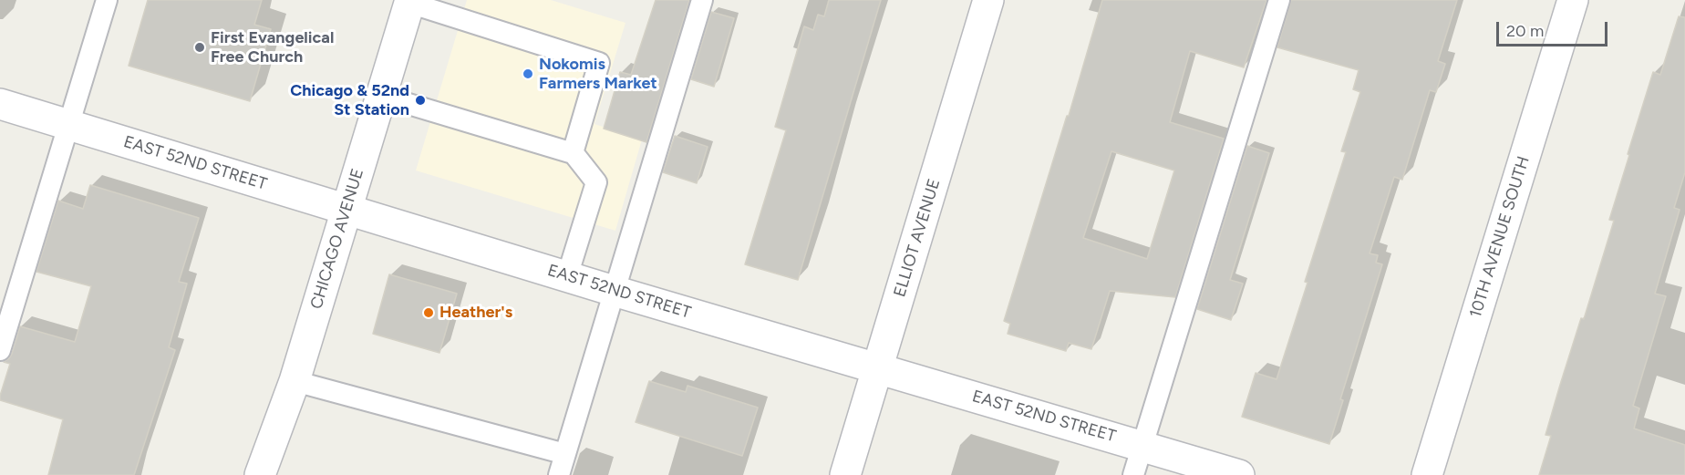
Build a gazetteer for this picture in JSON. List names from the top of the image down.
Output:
{
  "streets": {
    "street": [
      "EAST 52ND STREET",
      "10TH AVENUE SOUTH",
      "ELLIOT AVENUE",
      "CHICAGO AVENUE"
    ]
  },
  "crossings": [
    ["EAST 52ND STREET", "ELLIOT AVENUE"],
    ["EAST 52ND STREET", "CHICAGO AVENUE"]
  ],
  "places": [
    "First Evangelical Free Church",
    "Nokomis Farmers Market",
    "Chicago & 52nd St Station",
    "Heather's"
  ],
  "scale_bar": "20 m"
}
